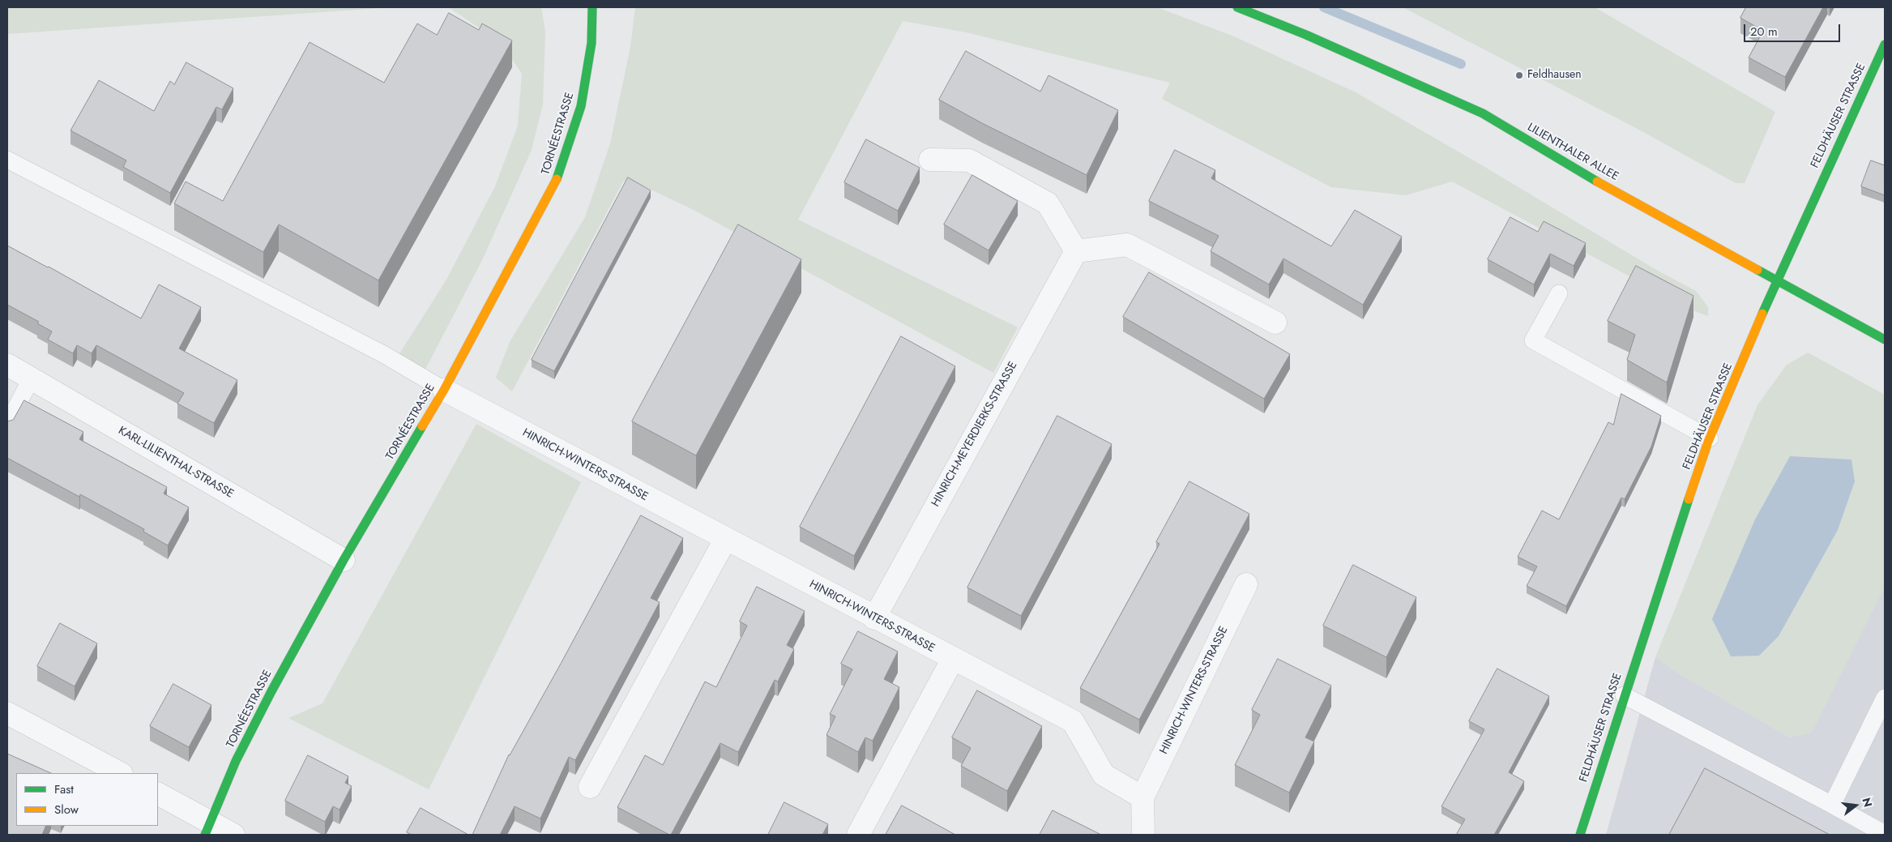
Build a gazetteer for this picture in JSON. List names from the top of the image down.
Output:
{
  "streets": {
    "street": [
      "FELDHÄUSER STRASSE",
      "TORNÉESTRASSE",
      "LILIENTHALER ALLEE",
      "HINRICH-MEYERDIERKS-STRASSE",
      "KARL-LILIENTHAL-STRASSE",
      "HINRICH-WINTERS-STRASSE"
    ]
  },
  "crossings": [
    ["FELDHÄUSER STRASSE", "LILIENTHALER ALLEE"],
    ["TORNÉESTRASSE", "KARL-LILIENTHAL-STRASSE"],
    ["TORNÉESTRASSE", "HINRICH-WINTERS-STRASSE"],
    ["HINRICH-MEYERDIERKS-STRASSE", "HINRICH-WINTERS-STRASSE"]
  ],
  "places": ["Feldhausen"],
  "legend": ["Fast", "Slow"],
  "scale_bar": "20 m",
  "north": "right"
}
